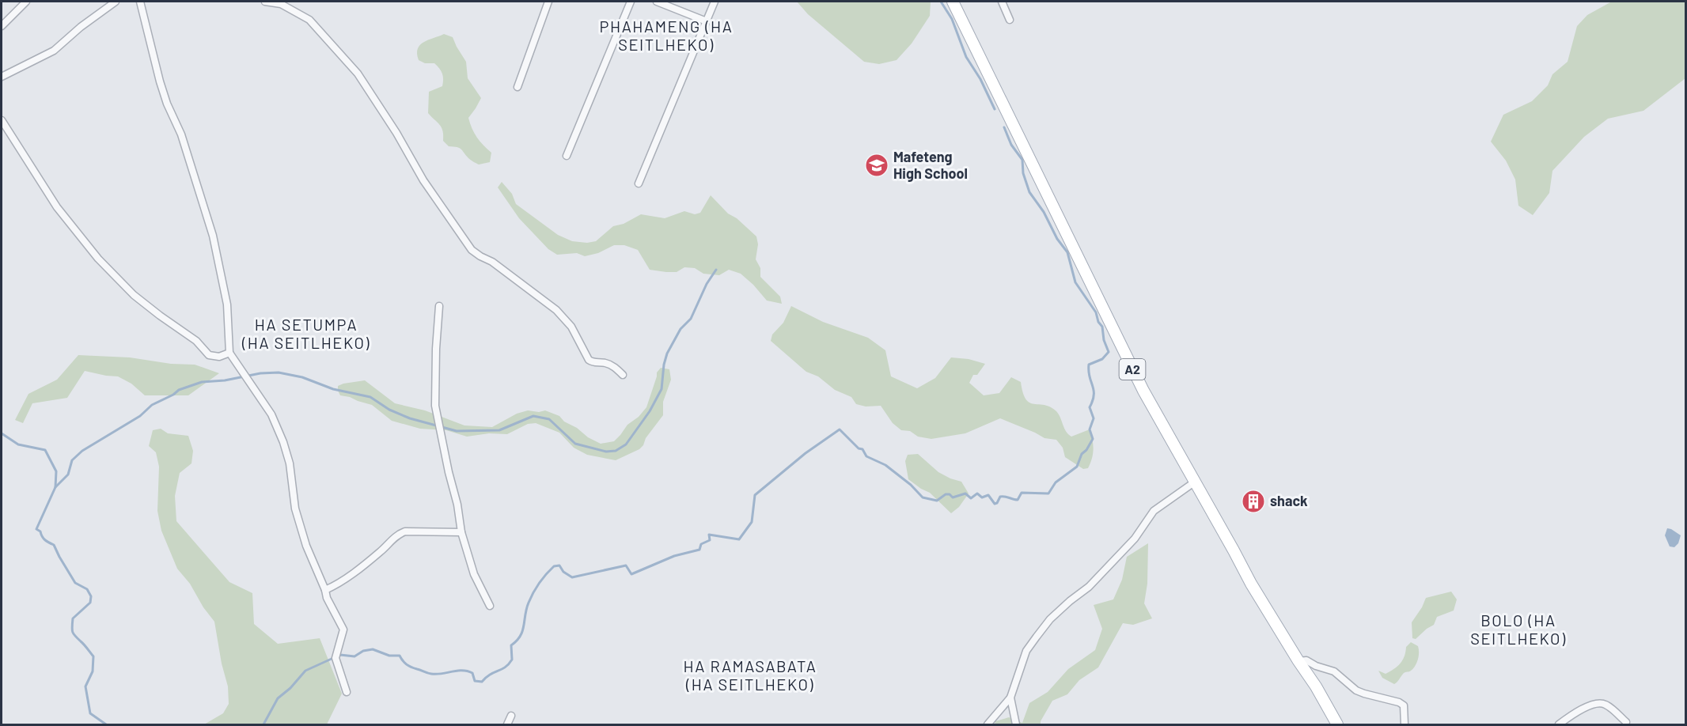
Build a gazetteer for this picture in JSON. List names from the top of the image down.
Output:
{
  "streets": {
    "main road": ["A2"]
  },
  "districts": [
    "PHAHAMENG (HA SEITLHEKO)",
    "HA SETUMPA (HA SEITLHEKO)",
    "BOLO (HA SEITLHEKO)",
    "HA RAMASABATA (HA SEITLHEKO)"
  ],
  "places": {
    "school or university": ["Mafeteng High School"],
    "building": ["shack"]
  }
}
